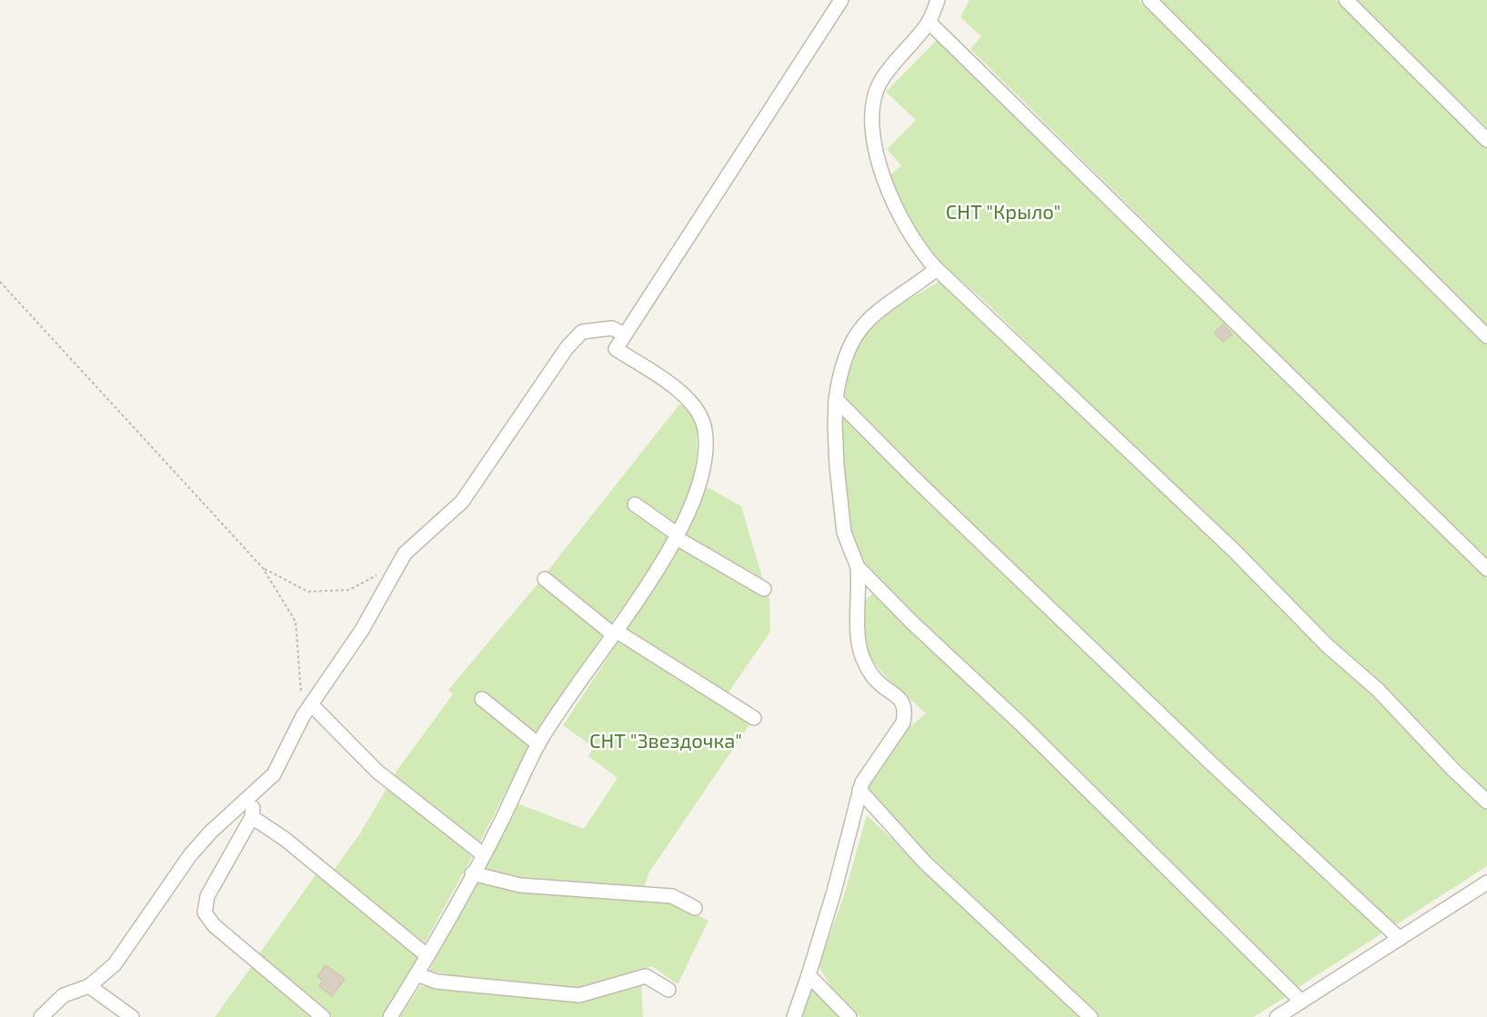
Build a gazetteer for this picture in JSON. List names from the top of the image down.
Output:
{
  "parks": ["СНТ \"Крыло\"", "СНТ \"Звездочка\""]
}
